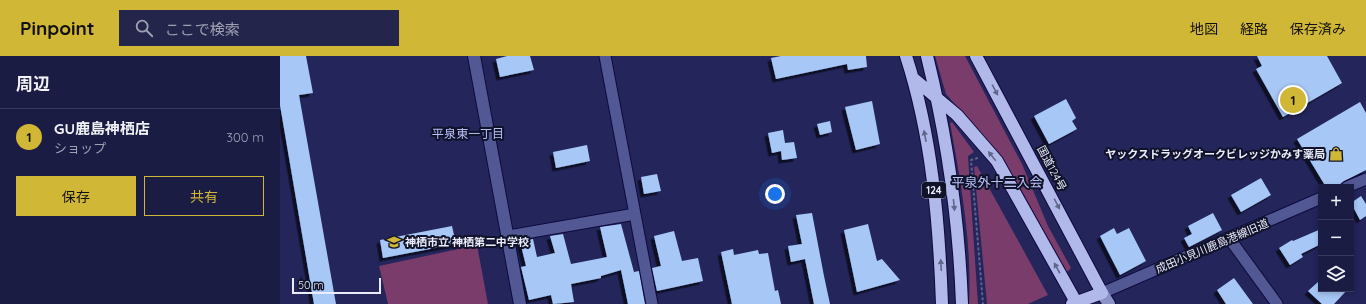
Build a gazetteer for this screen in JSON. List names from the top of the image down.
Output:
{
  "streets": {
    "highway": ["国道124号", "124"],
    "street": ["成田小見川鹿島港線旧道"]
  },
  "crossings": [
    ["国道124号", "成田小見川鹿島港線旧道"]
  ],
  "districts": ["平泉東一丁目", "平泉外十二入会"],
  "places": {
    "shop": ["ヤックスドラッグオークビレッジかみす薬局"],
    "school or university": ["神栖市立 神栖第二中学校"]
  },
  "scale_bar": "50 m",
  "page": {
    "header": "Pinpoint",
    "search": "ここで検索",
    "nav": ["地図", "経路", "保存済み"],
    "heading": "周辺",
    "pins": "1",
    "list": [
      {
        "mark": "1",
        "name": "GU鹿島神栖店",
        "note": "ショップ",
        "value": "300 m"
      }
    ],
    "buttons": ["保存", "共有"],
    "map_buttons": ["+", "−"],
    "scale": "50 m"
  }
}
